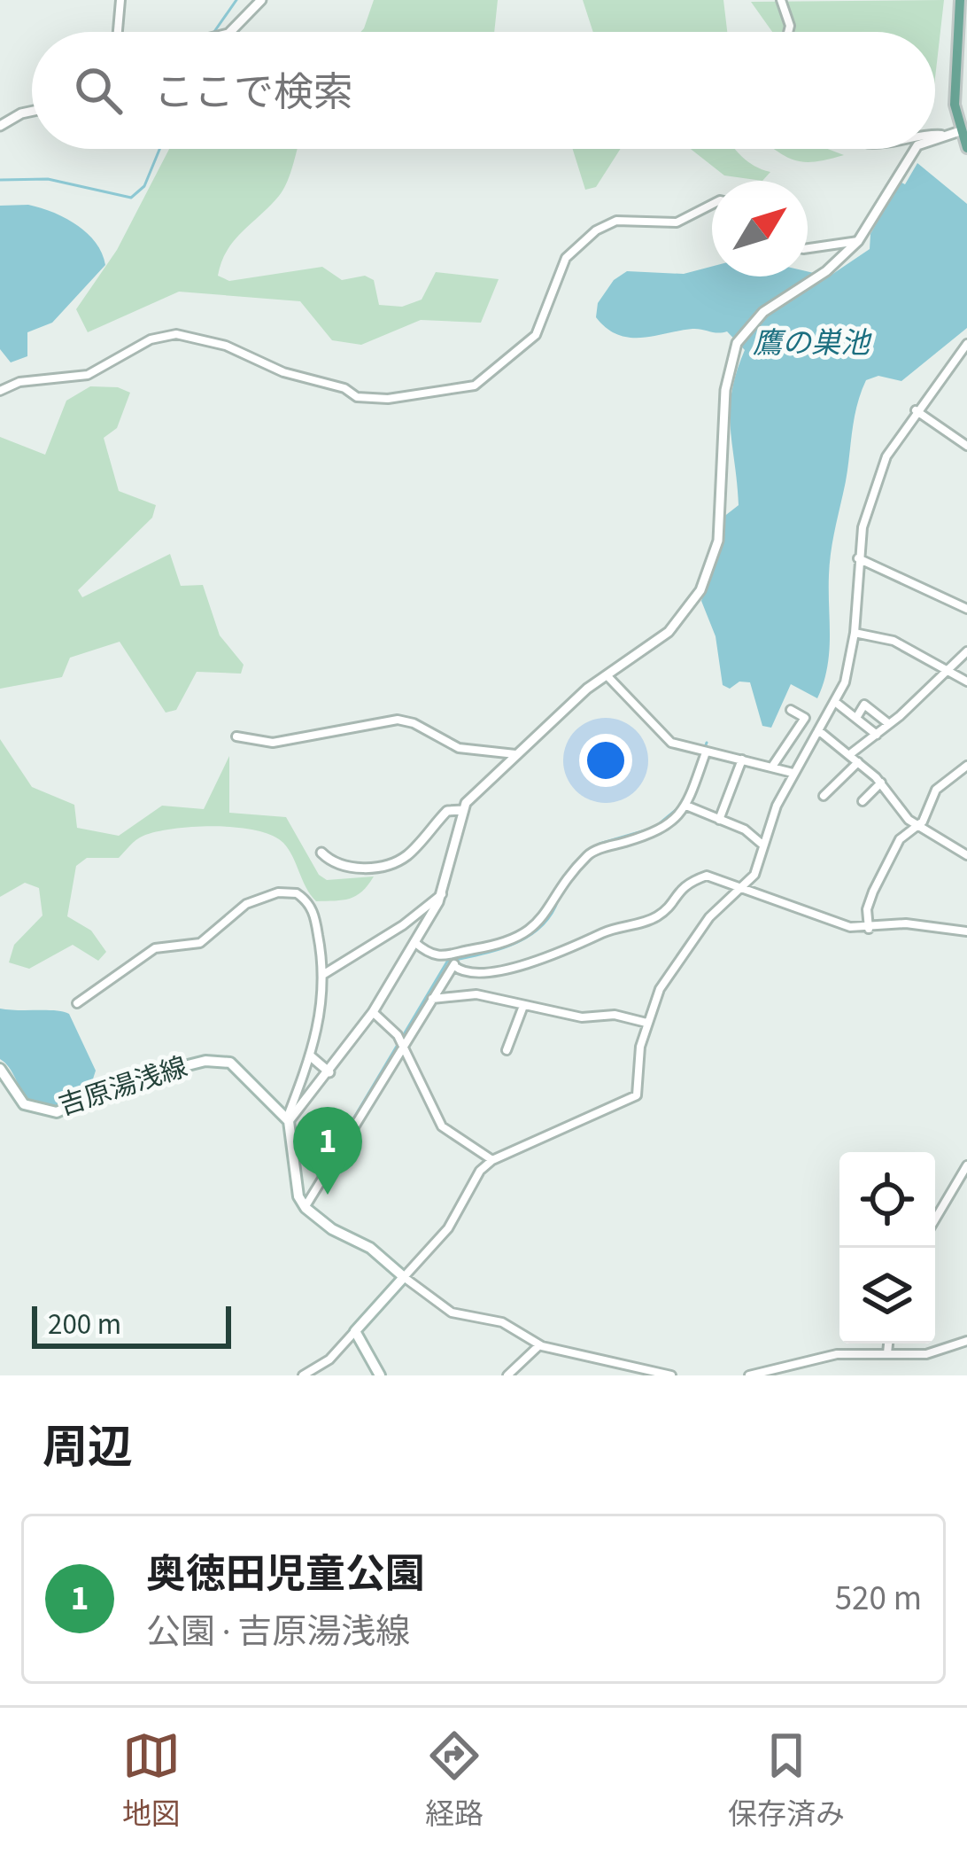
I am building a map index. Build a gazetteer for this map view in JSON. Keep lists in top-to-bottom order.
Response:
{
  "streets": {
    "main road": ["吉原湯浅線"]
  },
  "water": ["鷹の巣池"],
  "scale_bar": "200 m",
  "north": "top right",
  "page": {
    "search": "ここで検索",
    "pins": "1",
    "scale": "200 m",
    "heading": "周辺",
    "list": [
      {
        "mark": "1",
        "name": "奥徳田児童公園",
        "note": "公園 · 吉原湯浅線",
        "value": "520 m"
      }
    ],
    "nav": ["地図", "経路", "保存済み"]
  }
}
